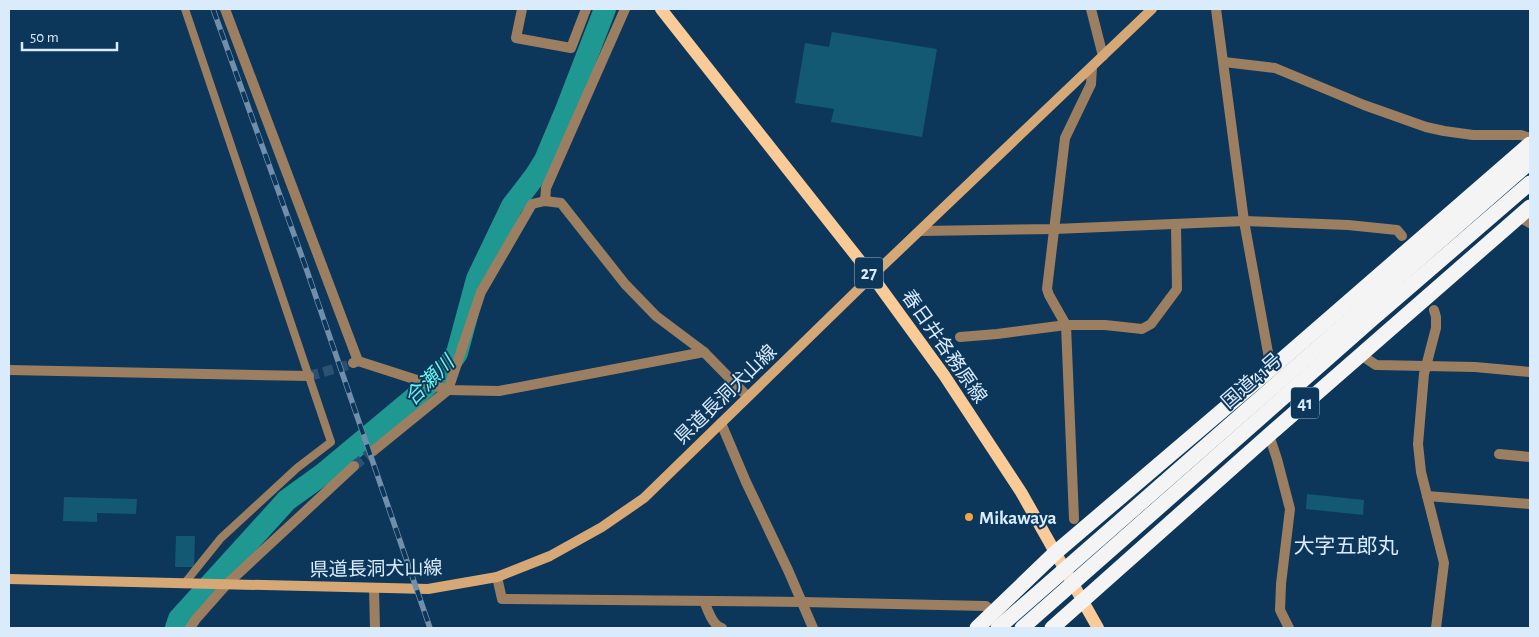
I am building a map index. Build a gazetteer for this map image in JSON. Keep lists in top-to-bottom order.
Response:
{
  "streets": {
    "highway": ["国道41号", "41"],
    "main road": ["27", "春日井各務原線", "県道長洞犬山線"]
  },
  "crossings": [
    ["春日井各務原線", "県道長洞犬山線"],
    ["春日井各務原線", "41"]
  ],
  "districts": ["大字五郎丸"],
  "water": ["合瀬川"],
  "places": ["Mikawaya"],
  "scale_bar": "50 m"
}
